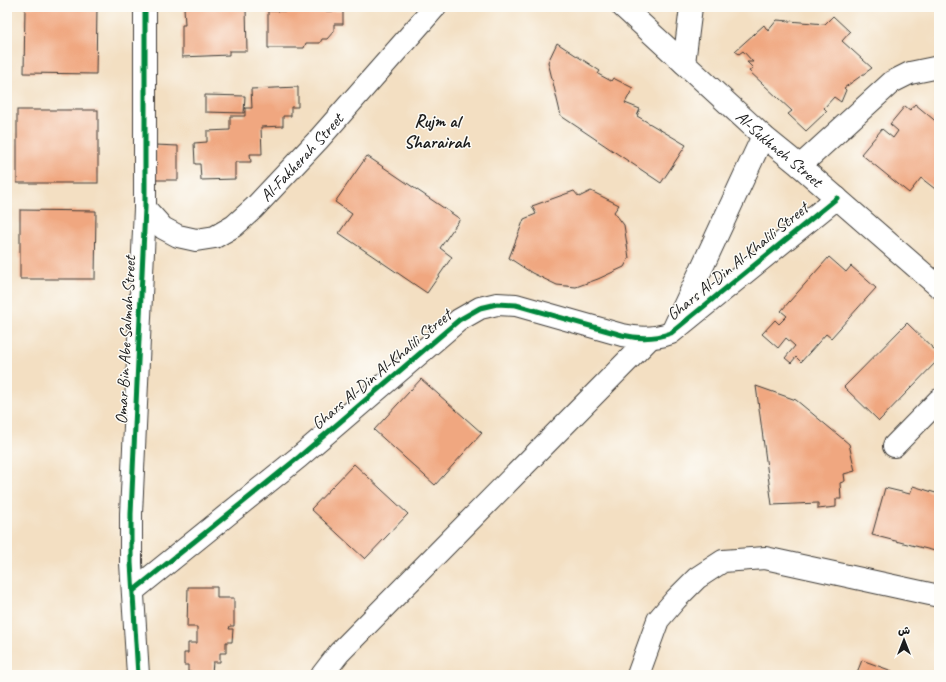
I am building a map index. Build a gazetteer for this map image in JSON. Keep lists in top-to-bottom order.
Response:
{
  "streets": {
    "street": [
      "Al-Sukhneh Street",
      "Al-Fakherah Street",
      "Ghars Al-Din Al-Khalili Street",
      "Omar Bin Abe Salmah Street"
    ]
  },
  "crossings": [
    ["Al-Sukhneh Street", "Ghars Al-Din Al-Khalili Street"],
    ["Al-Fakherah Street", "Omar Bin Abe Salmah Street"],
    ["Ghars Al-Din Al-Khalili Street", "Omar Bin Abe Salmah Street"]
  ],
  "districts": ["Rujm al Sharairah"],
  "north": "top"
}
